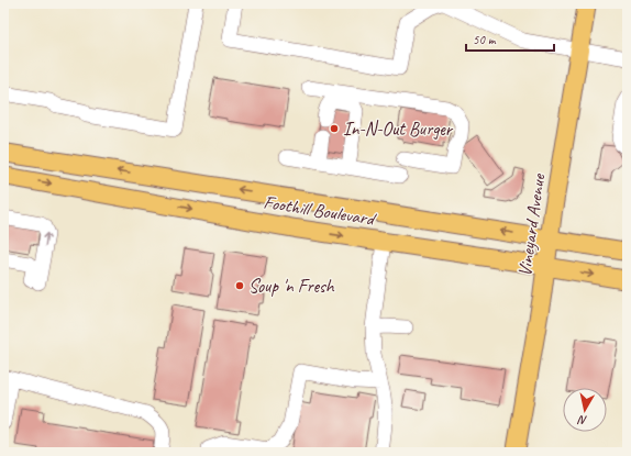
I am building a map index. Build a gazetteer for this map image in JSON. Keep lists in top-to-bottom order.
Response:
{
  "streets": {
    "main road": ["Foothill Boulevard", "Vineyard Avenue"]
  },
  "crossings": [
    ["Foothill Boulevard", "Vineyard Avenue"]
  ],
  "places": ["In-N-Out Burger", "Soup 'n Fresh"],
  "scale_bar": "50 m",
  "north": "bottom"
}
